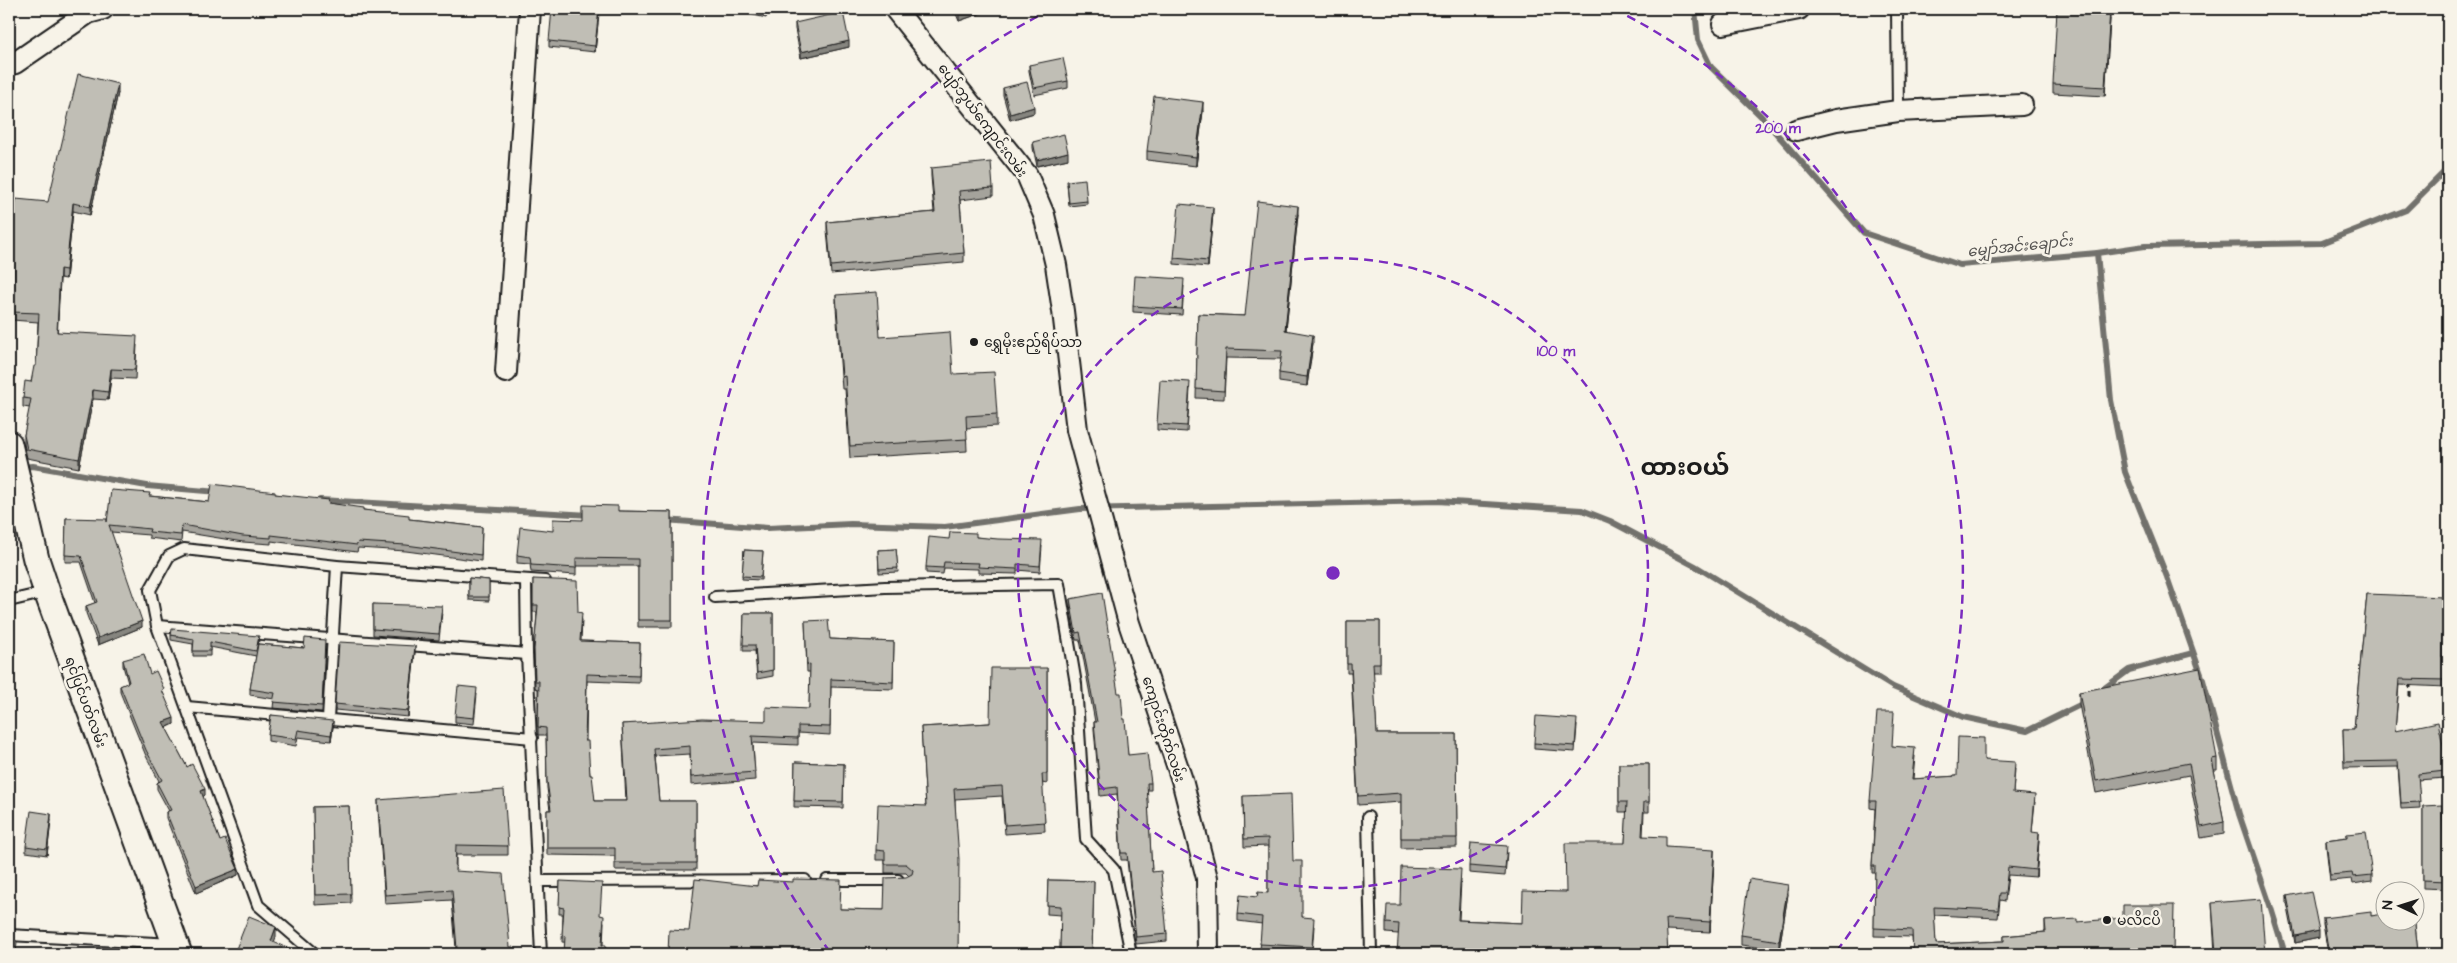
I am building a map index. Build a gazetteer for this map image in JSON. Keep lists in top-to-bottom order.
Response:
{
  "streets": {
    "street": ["ပျော်ဘွယ်ကျောင်းလမ်း", "ရင်ပြင်ပတ်လမ်း", "ကျောင်းတိုက်လမ်း"]
  },
  "crossings": [
    ["ပျော်ဘွယ်ကျောင်းလမ်း", "ကျောင်းတိုက်လမ်း"]
  ],
  "districts": ["ထားဝယ်"],
  "water": ["မျှော်အင်းချောင်း"],
  "places": ["ရွှေမိုးဧည့်ရိပ်သာ", "မလိငပိ"],
  "north": "left",
  "rings": ["200 m", "100 m"]
}
